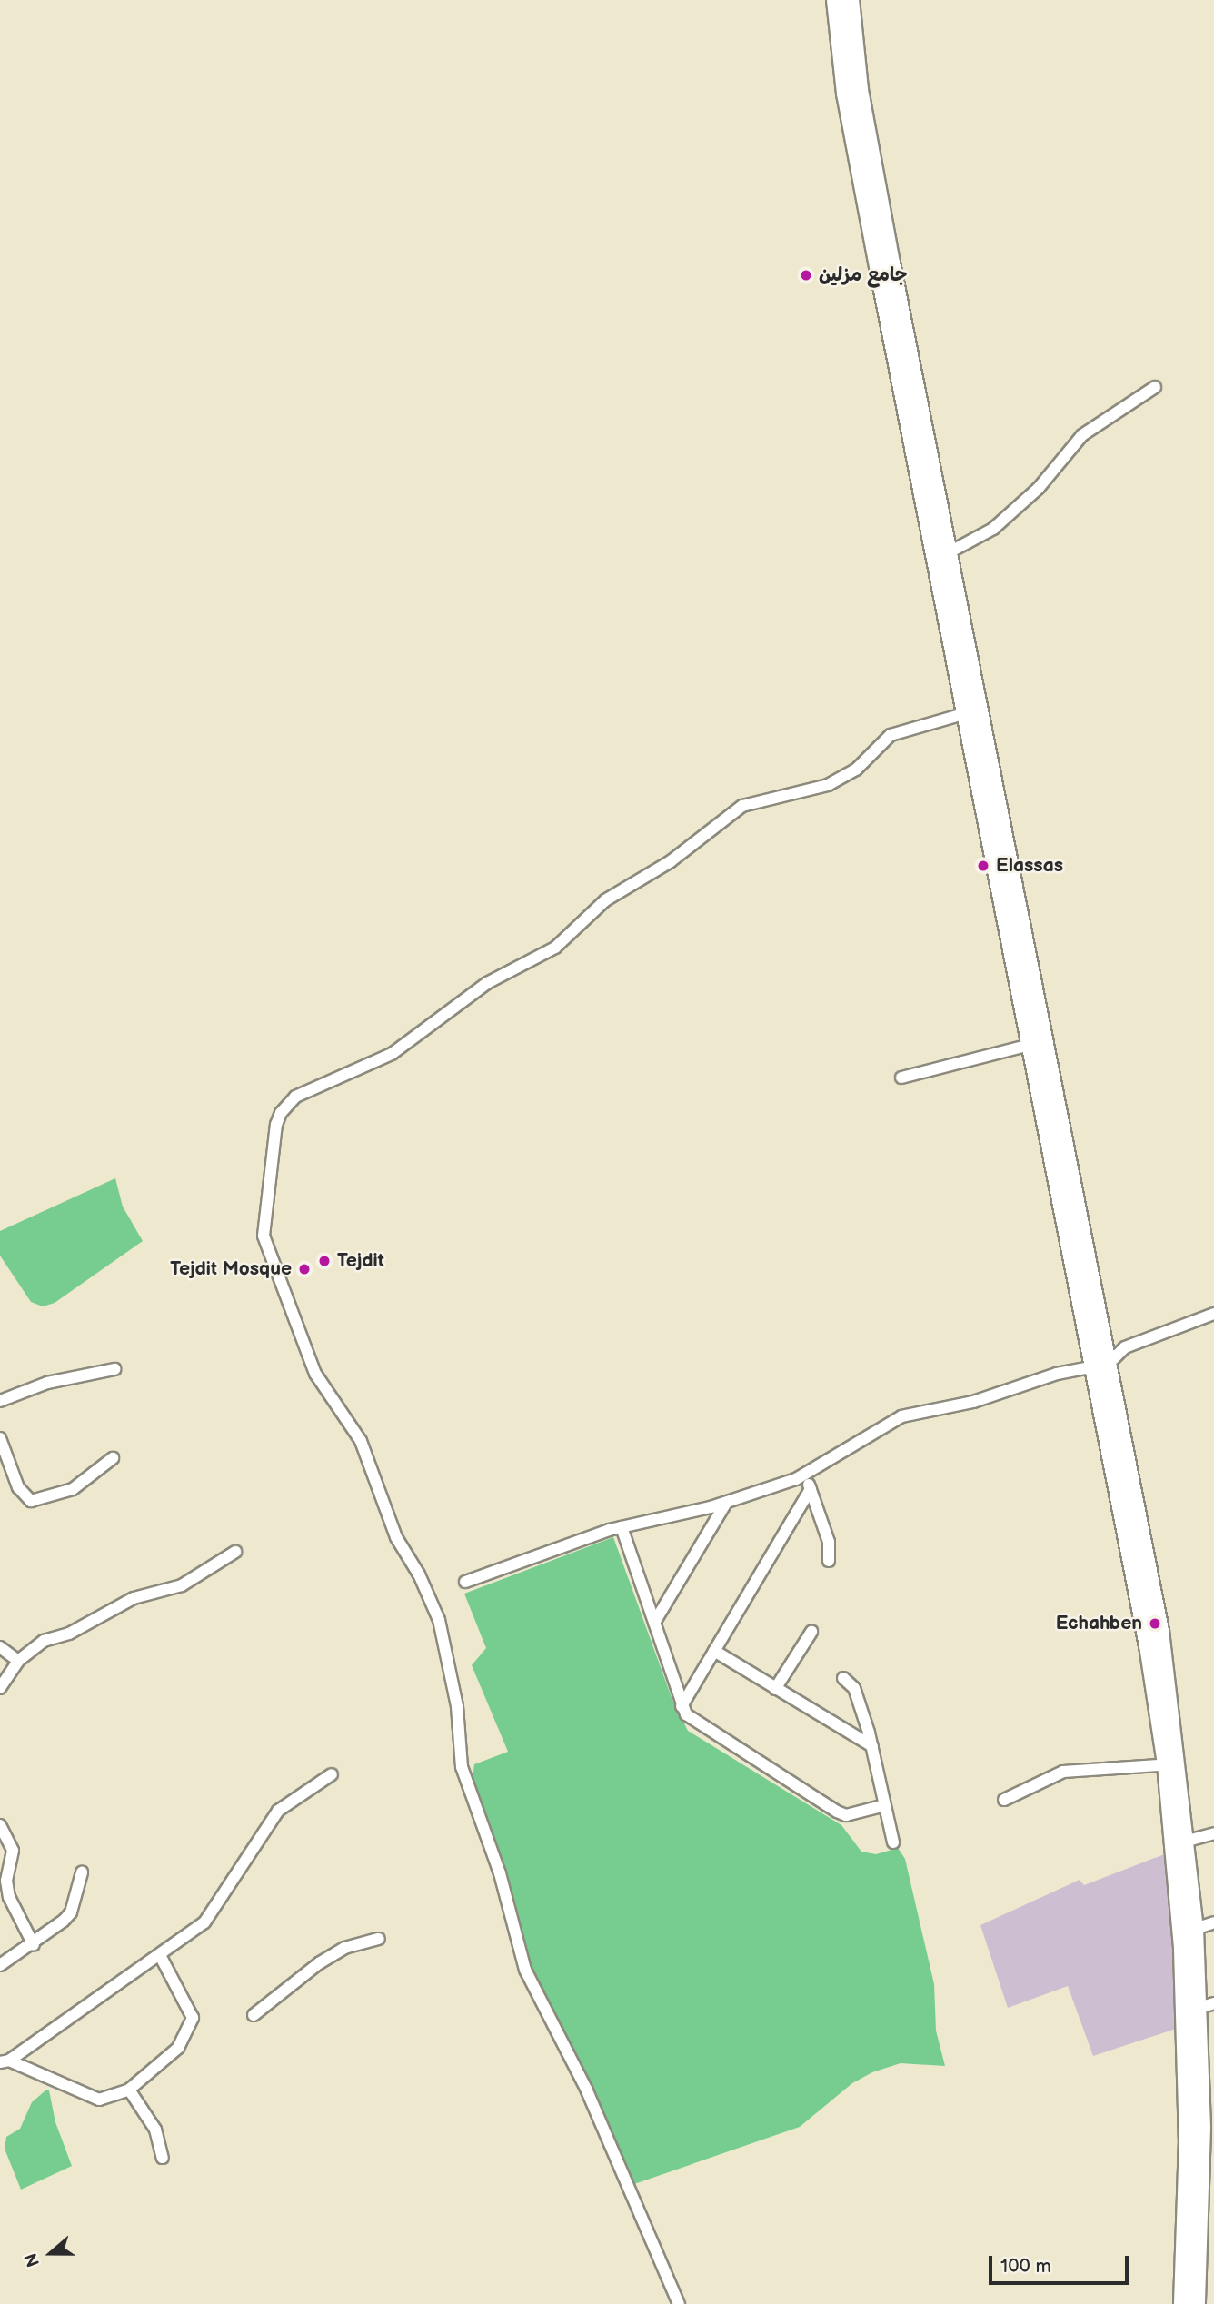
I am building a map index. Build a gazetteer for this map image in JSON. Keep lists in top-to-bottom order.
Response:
{
  "places": [
    "جامع مزلين",
    "Elassas",
    "Tejdit",
    "Tejdit Mosque",
    "Echahben"
  ],
  "scale_bar": "100 m",
  "north": "left"
}
